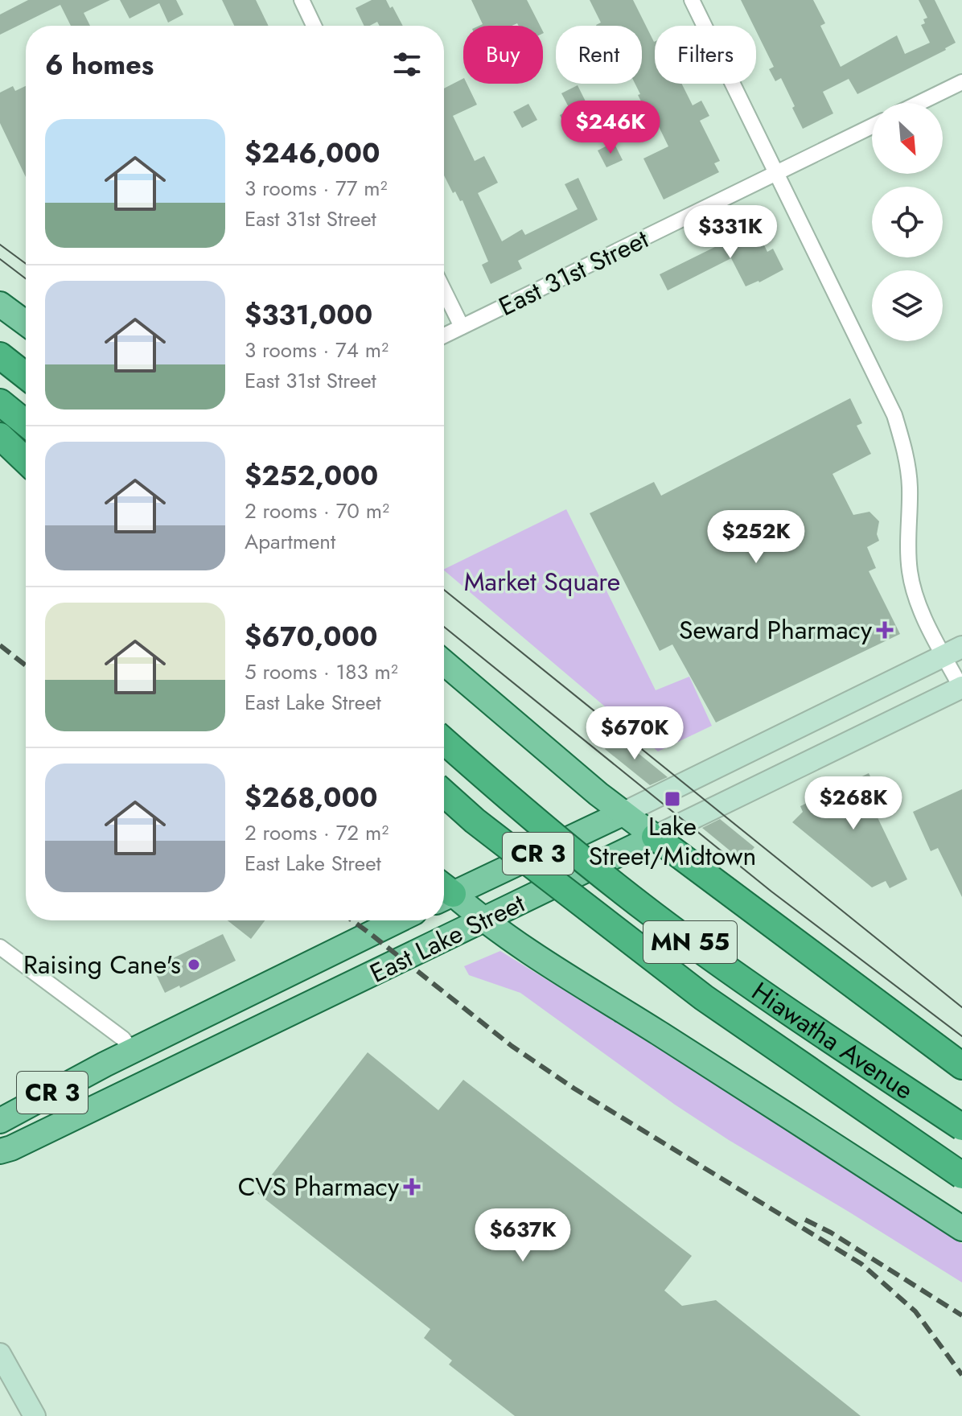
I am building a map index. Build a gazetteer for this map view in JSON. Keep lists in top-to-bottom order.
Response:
{
  "streets": {
    "highway": ["MN 55", "Hiawatha Avenue"],
    "main road": ["CR 3", "East Lake Street"],
    "street": ["East 31st Street"]
  },
  "parks": ["Market Square"],
  "places": {
    "health": ["Seward Pharmacy", "CVS Pharmacy"],
    "transit": ["Lake Street/Midtown"],
    "other": ["Raising Cane's"]
  },
  "north": "bottom right",
  "page": {
    "chip": ["Buy", "Rent", "Filters"],
    "heading": "6 homes",
    "price": [
      "$246K",
      "$331K",
      "$252K",
      "$670K",
      "$268K",
      "$637K"
    ],
    "list": [
      {
        "name": "$246,000",
        "note": "3 rooms · 77 m² · East 31st Street"
      },
      {
        "name": "$331,000",
        "note": "3 rooms · 74 m² · East 31st Street"
      },
      {
        "name": "$252,000",
        "note": "2 rooms · 70 m² · Apartment"
      },
      {
        "name": "$670,000",
        "note": "5 rooms · 183 m² · East Lake Street"
      },
      {
        "name": "$268,000",
        "note": "2 rooms · 72 m² · East Lake Street"
      }
    ]
  }
}
